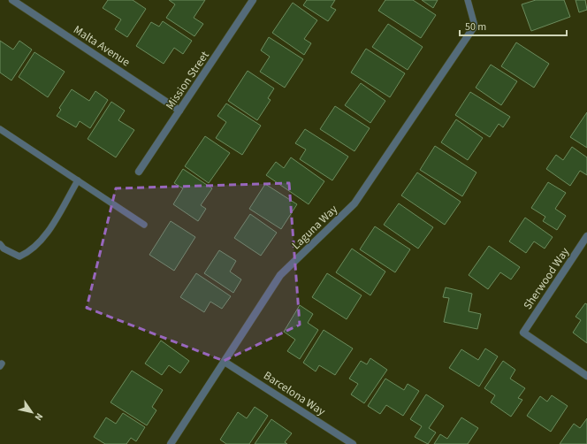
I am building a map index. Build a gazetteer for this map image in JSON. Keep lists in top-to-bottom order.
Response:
{
  "streets": {
    "street": [
      "Malta Avenue",
      "Mission Street",
      "Laguna Way",
      "Sherwood Way",
      "Barcelona Way"
    ]
  },
  "crossings": [
    ["Malta Avenue", "Mission Street"],
    ["Laguna Way", "Barcelona Way"]
  ],
  "scale_bar": "50 m",
  "north": "bottom right"
}
